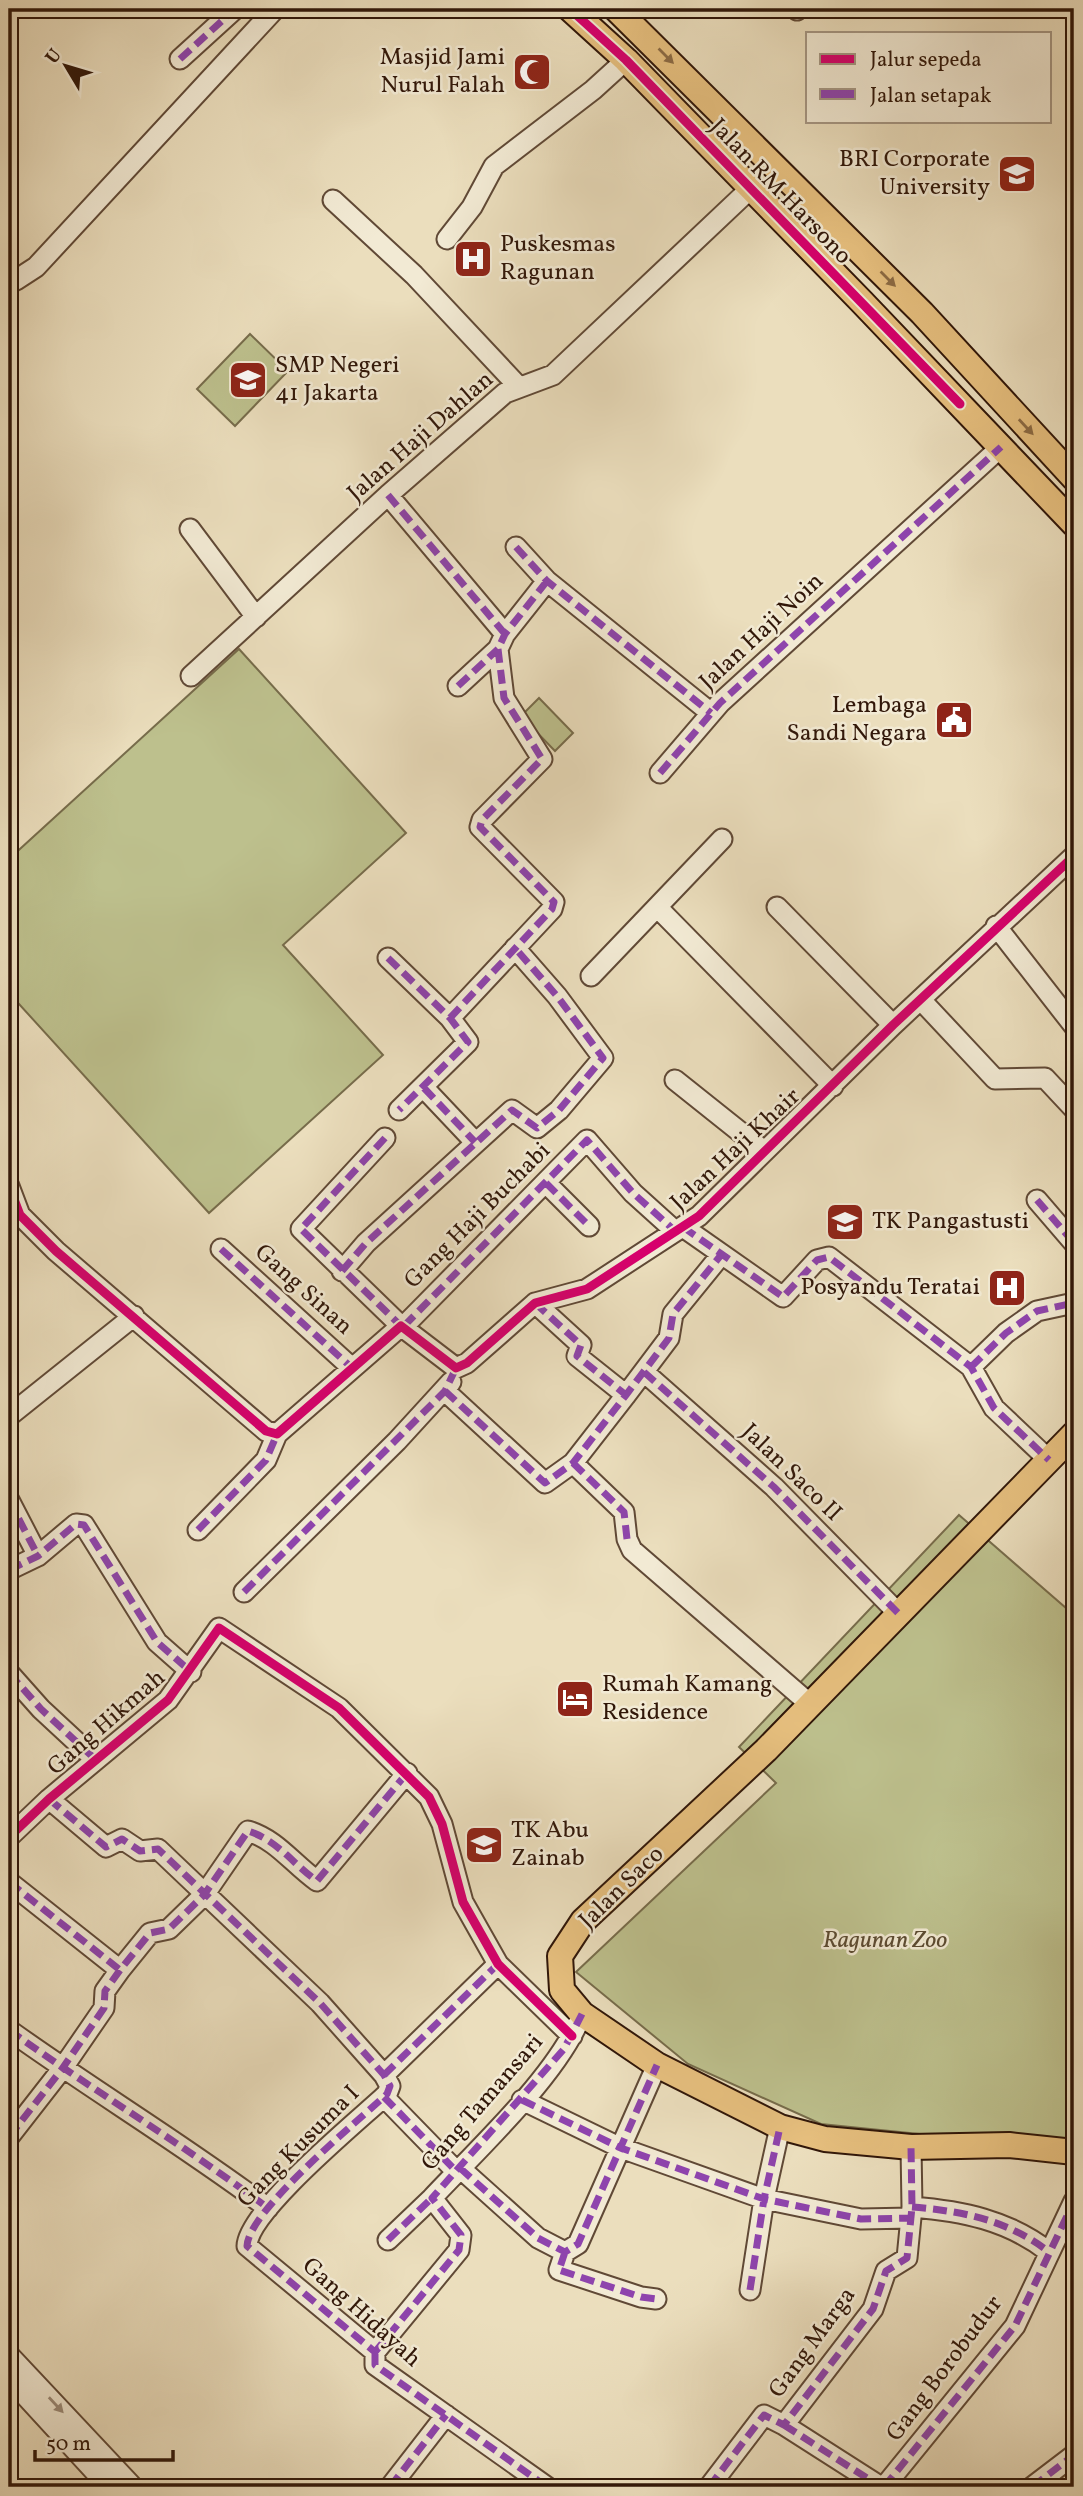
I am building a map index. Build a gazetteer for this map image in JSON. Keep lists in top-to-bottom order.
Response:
{
  "streets": {
    "main road": ["Jalan RM Harsono", "Jalan Saco"],
    "street": [
      "Jalan Haji Dahlan",
      "Jalan Haji Noin",
      "Jalan Haji Khair",
      "Gang Haji Buchabi",
      "Gang Sinan",
      "Jalan Saco II",
      "Gang Hikmah",
      "Gang Tamansari",
      "Gang Kusuma I",
      "Gang Hidayah",
      "Gang Marga",
      "Gang Borobudur"
    ]
  },
  "crossings": [
    ["Jalan RM Harsono", "Jalan Haji Dahlan"],
    ["Jalan RM Harsono", "Jalan Haji Noin"],
    ["Jalan Haji Khair", "Gang Haji Buchabi"],
    ["Jalan Saco II", "Jalan Saco"],
    ["Jalan Saco", "Gang Tamansari"],
    ["Jalan Saco", "Gang Marga"],
    ["Gang Tamansari", "Gang Hidayah"],
    ["Gang Kusuma I", "Gang Hidayah"]
  ],
  "parks": ["Ragunan Zoo"],
  "places": {
    "mosque": ["Masjid Jami Nurul Falah"],
    "school or university": [
      "BRI Corporate University",
      "SMP Negeri 41 Jakarta",
      "TK Pangastusti",
      "TK Abu Zainab"
    ],
    "hospital": ["Puskesmas Ragunan", "Posyandu Teratai"],
    "public building": ["Lembaga Sandi Negara"],
    "hotel": ["Rumah Kamang Residence"]
  },
  "legend": ["Jalur sepeda", "Jalan setapak"],
  "scale_bar": "50 m",
  "north": "top left"
}
